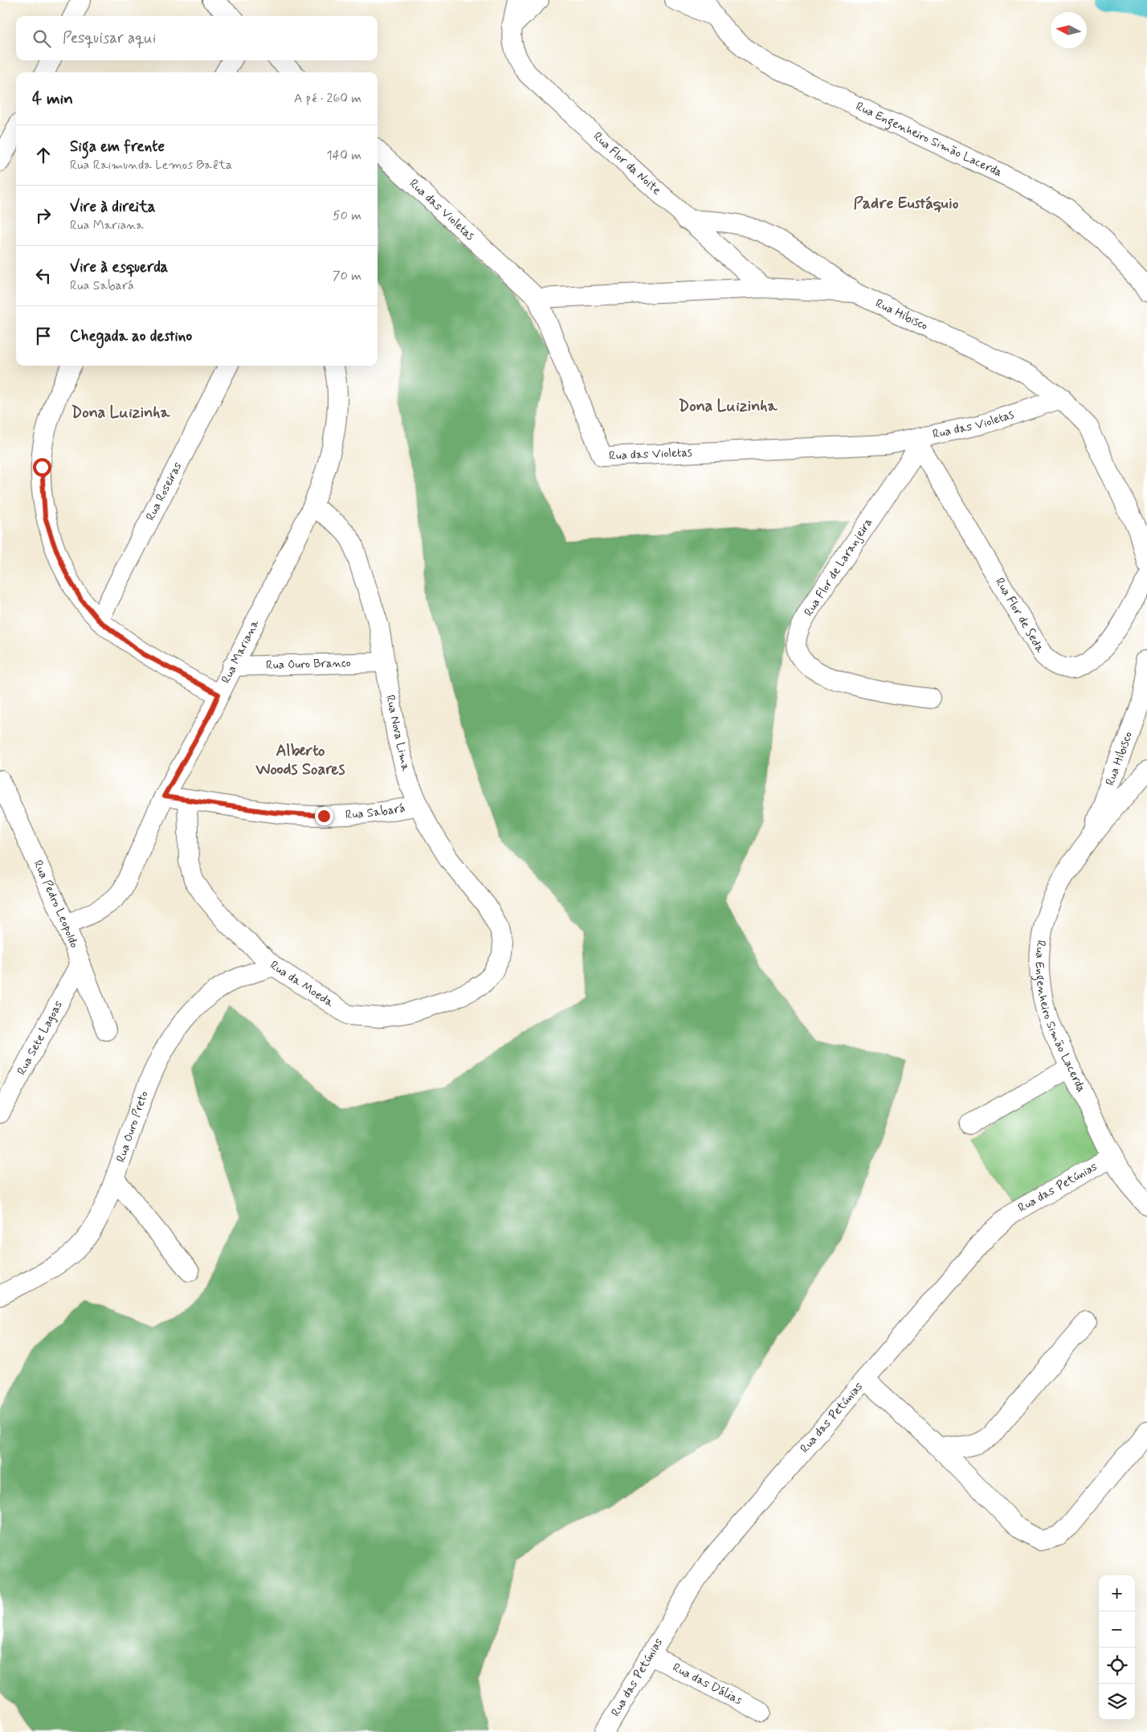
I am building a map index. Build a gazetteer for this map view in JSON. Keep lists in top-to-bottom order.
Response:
{
  "streets": {
    "street": [
      "Rua Engenheiro Simão Lacerda",
      "Rua Flor da Noite",
      "Rua das Violetas",
      "Rua Hibisco",
      "Rua Roseiras",
      "Rua Flor de Laranjeira",
      "Rua Flor de Seda",
      "Rua Mariana",
      "Rua Ouro Branco",
      "Rua Nova Lima",
      "Rua Sabará",
      "Rua Pedro Leopoldo",
      "Rua da Moeda",
      "Rua Sete Lagoas",
      "Rua Ouro Preto",
      "Rua das Petúnias",
      "Rua das Dálias"
    ]
  },
  "crossings": [
    ["Rua Engenheiro Simão Lacerda", "Rua Hibisco"],
    ["Rua Engenheiro Simão Lacerda", "Rua das Petúnias"],
    ["Rua Flor da Noite", "Rua Hibisco"],
    ["Rua das Violetas", "Rua Hibisco"],
    ["Rua das Violetas", "Rua Flor de Laranjeira"],
    ["Rua das Violetas", "Rua Flor de Seda"],
    ["Rua Flor de Laranjeira", "Rua Flor de Seda"],
    ["Rua Mariana", "Rua Ouro Branco"],
    ["Rua Mariana", "Rua Nova Lima"],
    ["Rua Mariana", "Rua Sabará"],
    ["Rua Mariana", "Rua Pedro Leopoldo"],
    ["Rua Ouro Branco", "Rua Nova Lima"],
    ["Rua Nova Lima", "Rua Sabará"],
    ["Rua Nova Lima", "Rua da Moeda"],
    ["Rua Sabará", "Rua da Moeda"],
    ["Rua Pedro Leopoldo", "Rua Sete Lagoas"],
    ["Rua da Moeda", "Rua Ouro Preto"],
    ["Rua das Petúnias", "Rua das Dálias"]
  ],
  "districts": [
    "Padre Eustáquio",
    "Dona Luizinha",
    "Dona Luizinha",
    "Alberto Woods Soares"
  ],
  "north": "left",
  "page": {
    "search": "Pesquisar aqui",
    "heading": ["4 min", "A pé · 260 m"],
    "list": [
      ["Siga em frente", "Rua Raimunda Lemos Baêta", "140 m"],
      ["Vire à direita", "Rua Mariana", "50 m"],
      ["Vire à esquerda", "Rua Sabará", "70 m"],
      "Chegada ao destino"
    ],
    "map_buttons": ["+", "−"]
  }
}
